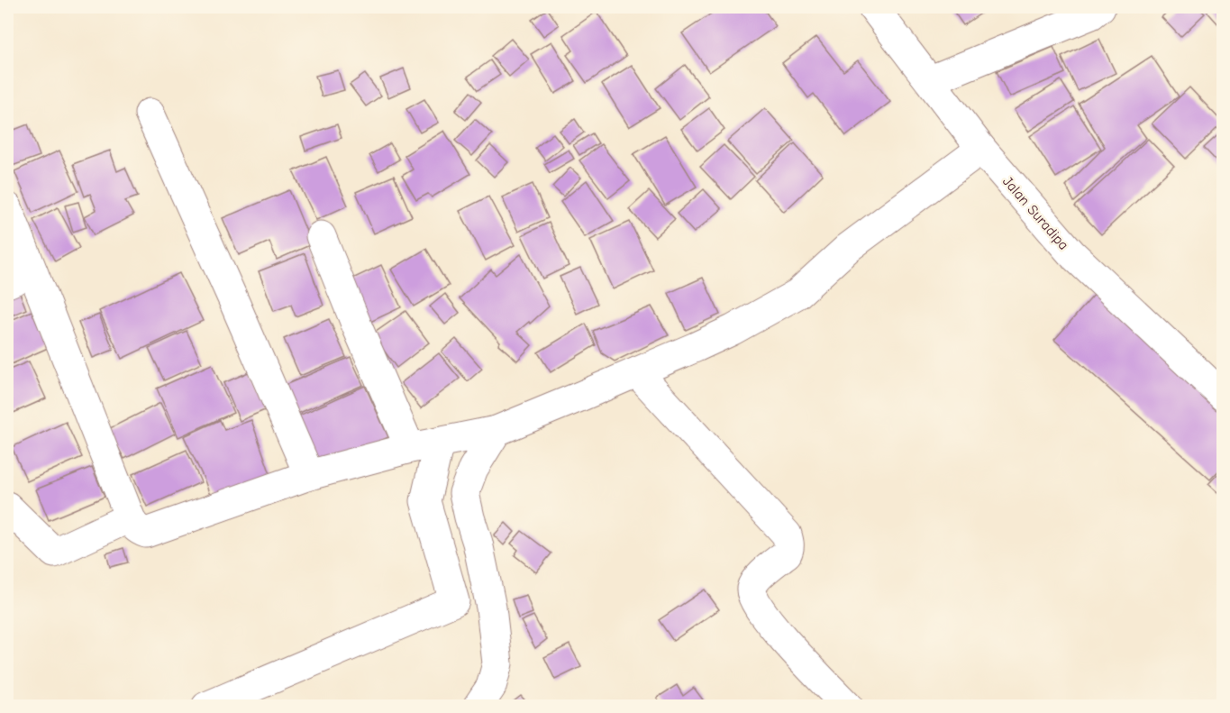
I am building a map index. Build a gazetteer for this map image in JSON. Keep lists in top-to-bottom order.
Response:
{
  "streets": {
    "street": ["Jalan Suradipa"]
  }
}
